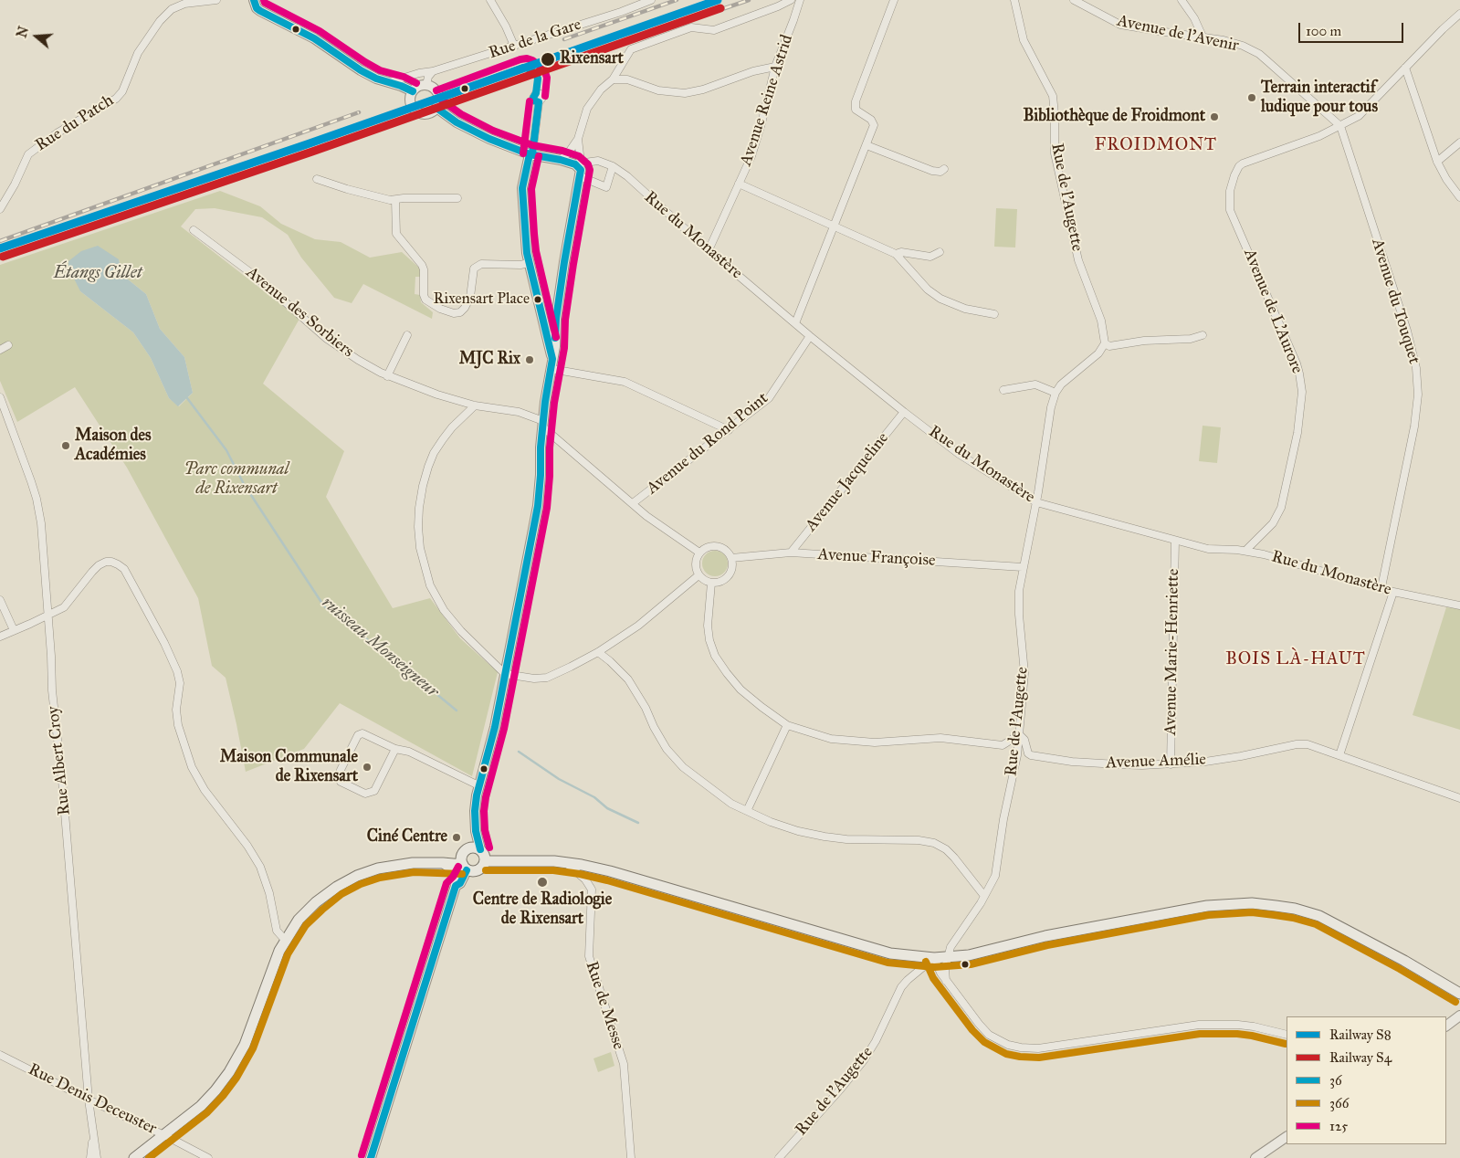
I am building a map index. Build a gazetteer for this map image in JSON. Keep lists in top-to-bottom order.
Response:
{
  "streets": {
    "street": [
      "Avenue de l'Avenir",
      "Rue de la Gare",
      "Avenue Reine Astrid",
      "Rue du Patch",
      "Rue de l'Augette",
      "Rue du Monastère",
      "Avenue du Touquet",
      "Avenue de L'Aurore",
      "Avenue des Sorbiers",
      "Avenue du Rond Point",
      "Avenue Jacqueline",
      "Avenue Françoise",
      "Avenue Marie-Henriette",
      "Rue Albert Croy",
      "Avenue Amélie",
      "Rue de Messe",
      "Rue Denis Deceuster"
    ]
  },
  "crossings": [
    ["Avenue de l'Avenir", "Avenue du Touquet"],
    ["Avenue de l'Avenir", "Avenue de L'Aurore"],
    ["Avenue Reine Astrid", "Rue du Monastère"],
    ["Rue de l'Augette", "Rue du Monastère"],
    ["Rue de l'Augette", "Avenue Françoise"],
    ["Rue de l'Augette", "Avenue Amélie"],
    ["Rue du Monastère", "Avenue du Touquet"],
    ["Rue du Monastère", "Avenue de L'Aurore"],
    ["Rue du Monastère", "Avenue du Rond Point"],
    ["Rue du Monastère", "Avenue Jacqueline"],
    ["Rue du Monastère", "Avenue Marie-Henriette"],
    ["Avenue du Touquet", "Avenue de L'Aurore"],
    ["Avenue des Sorbiers", "Avenue du Rond Point"],
    ["Avenue des Sorbiers", "Avenue Françoise"],
    ["Avenue Jacqueline", "Avenue Françoise"],
    ["Avenue Marie-Henriette", "Avenue Amélie"],
    ["Rue Albert Croy", "Rue Denis Deceuster"]
  ],
  "districts": ["FROIDMONT", "BOIS LÀ-HAUT"],
  "water": ["Étangs Gillet", "ruisseau Monseigneur"],
  "parks": ["Parc communal de Rixensart"],
  "places": [
    "Rixensart",
    "Terrain interactif ludique pour tous",
    "Bibliothèque de Froidmont",
    "Rixensart Place",
    "MJC Rix",
    "Maison des Académies",
    "Maison Communale de Rixensart",
    "Ciné Centre",
    "Centre de Radiologie de Rixensart"
  ],
  "lines": [
    "rail line S8",
    "transit line 36",
    "transit line 125",
    "rail line S4",
    "transit line 366"
  ],
  "legend": [
    "Railway S8",
    "Railway S4",
    "36",
    "366",
    "125"
  ],
  "scale_bar": "100 m",
  "north": "left"
}
